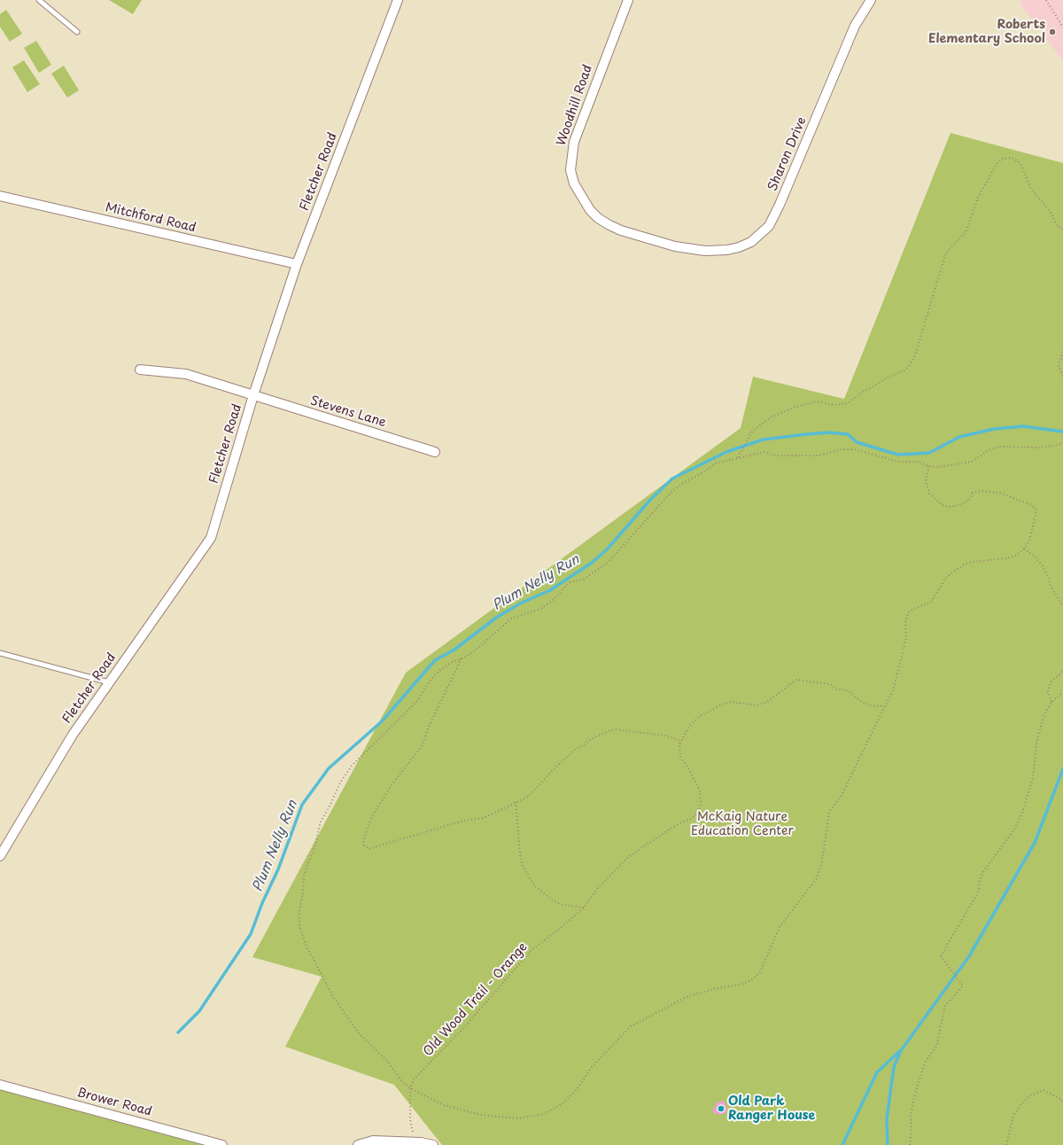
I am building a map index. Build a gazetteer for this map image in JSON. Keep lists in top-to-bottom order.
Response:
{
  "streets": {
    "street": [
      "Woodhill Road",
      "Sharon Drive",
      "Fletcher Road",
      "Mitchford Road",
      "Stevens Lane",
      "Brower Road"
    ],
    "path": ["Old Wood Trail - Orange"]
  },
  "crossings": [
    ["Woodhill Road", "Sharon Drive"],
    ["Fletcher Road", "Mitchford Road"],
    ["Fletcher Road", "Stevens Lane"]
  ],
  "water": ["Plum Nelly Run"],
  "parks": ["McKaig Nature Education Center"],
  "places": ["Roberts Elementary School", "Old Park Ranger House"]
}
